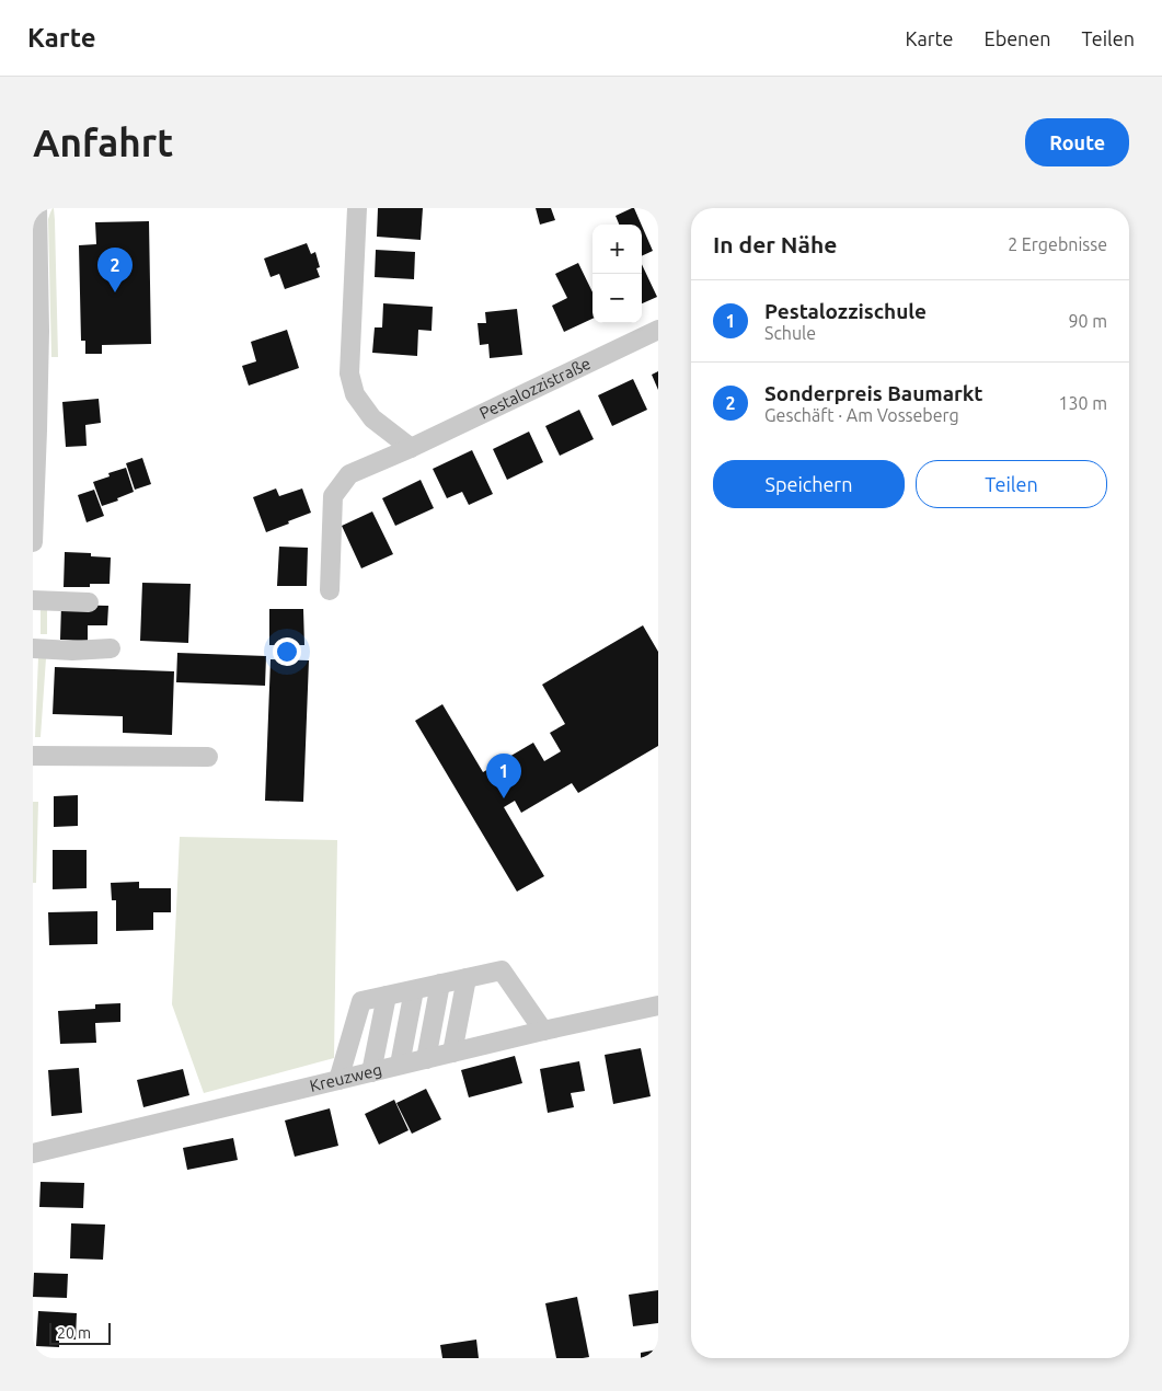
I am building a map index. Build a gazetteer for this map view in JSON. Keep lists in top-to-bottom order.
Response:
{
  "streets": {
    "street": ["Pestalozzistraße", "Kreuzweg"]
  },
  "scale_bar": "20 m",
  "page": {
    "header": "Karte",
    "nav": ["Karte", "Ebenen", "Teilen"],
    "buttons": [
      "Route",
      ["Speichern", "Teilen"]
    ],
    "title": "Anfahrt",
    "heading": ["In der Nähe", "2 Ergebnisse"],
    "map_buttons": ["+", "−"],
    "pins": ["2", "1"],
    "list": [
      {
        "mark": "1",
        "name": "Pestalozzischule",
        "note": "Schule",
        "value": "90 m"
      },
      {
        "mark": "2",
        "name": "Sonderpreis Baumarkt",
        "note": "Geschäft · Am Vosseberg",
        "value": "130 m"
      }
    ],
    "scale": "20 m"
  }
}
